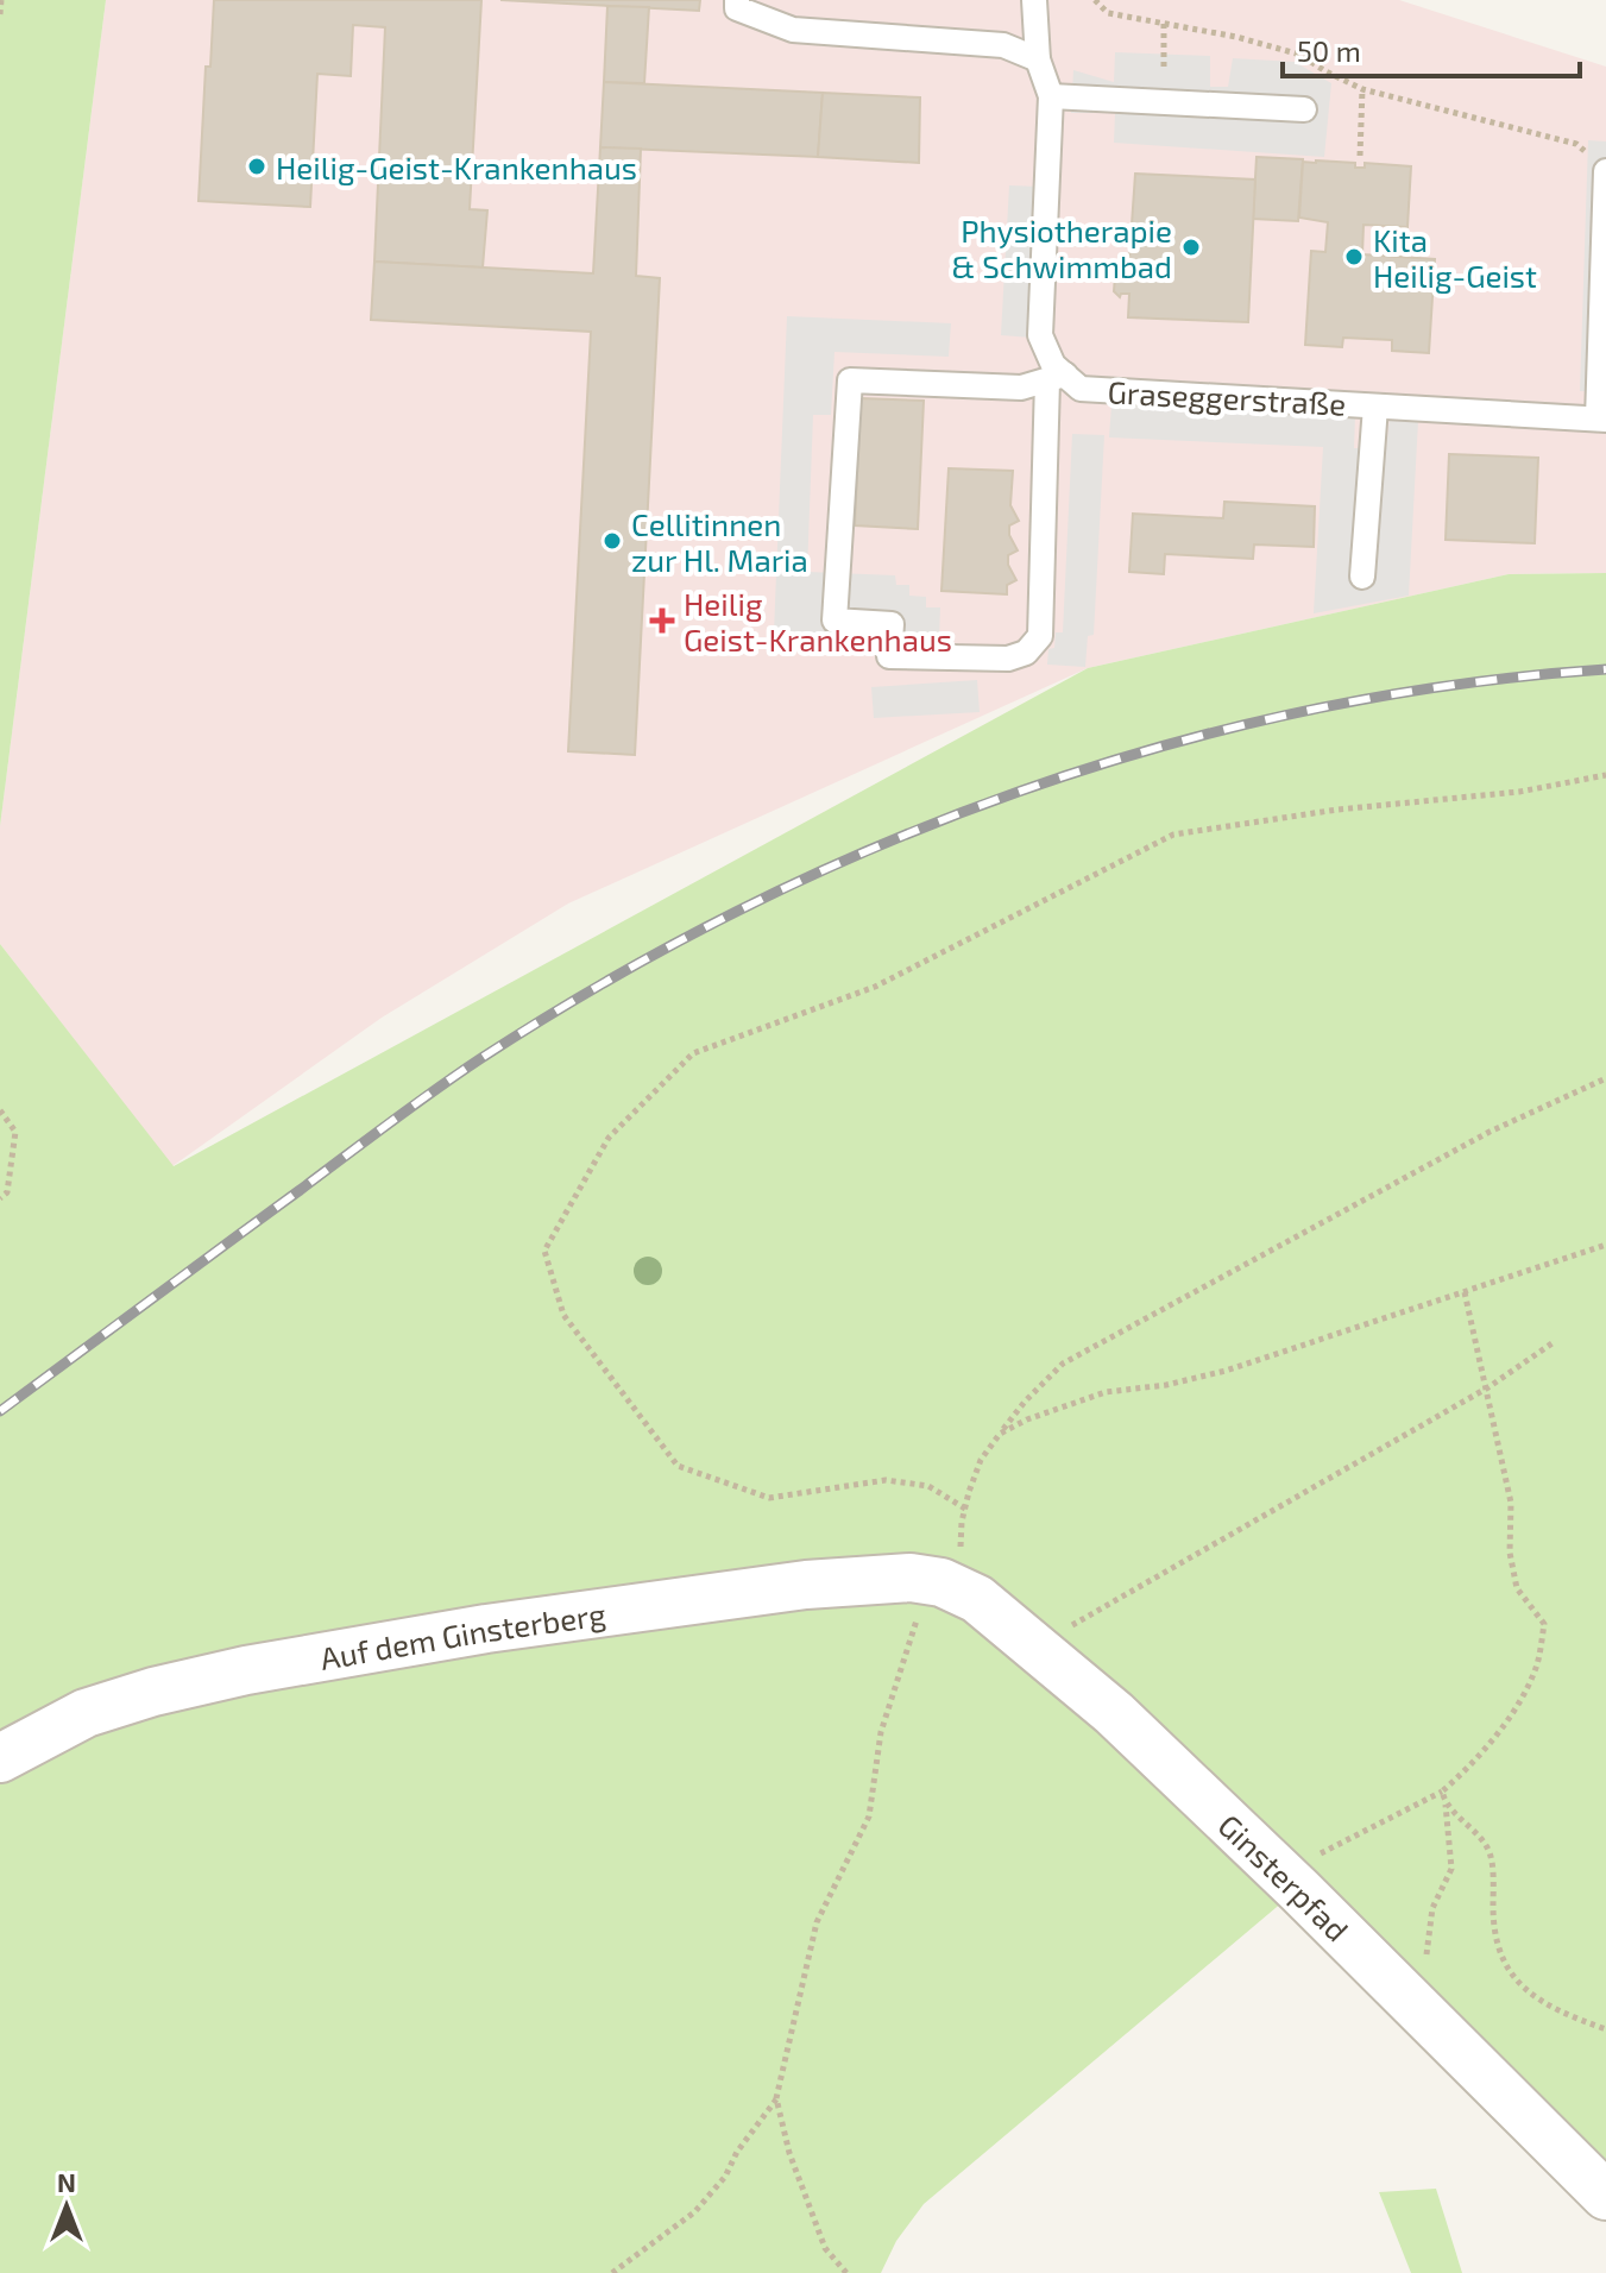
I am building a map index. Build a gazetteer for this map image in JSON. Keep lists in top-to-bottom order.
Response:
{
  "streets": {
    "street": ["Auf dem Ginsterberg", "Ginsterpfad"],
    "lane": ["Graseggerstraße"]
  },
  "crossings": [
    ["Auf dem Ginsterberg", "Ginsterpfad"]
  ],
  "places": {
    "other": [
      "Heilig-Geist-Krankenhaus",
      "Physiotherapie & Schwimmbad",
      "Kita Heilig-Geist",
      "Cellitinnen zur Hl. Maria"
    ],
    "health": ["Heilig Geist-Krankenhaus"]
  },
  "scale_bar": "50 m",
  "north": "top"
}
